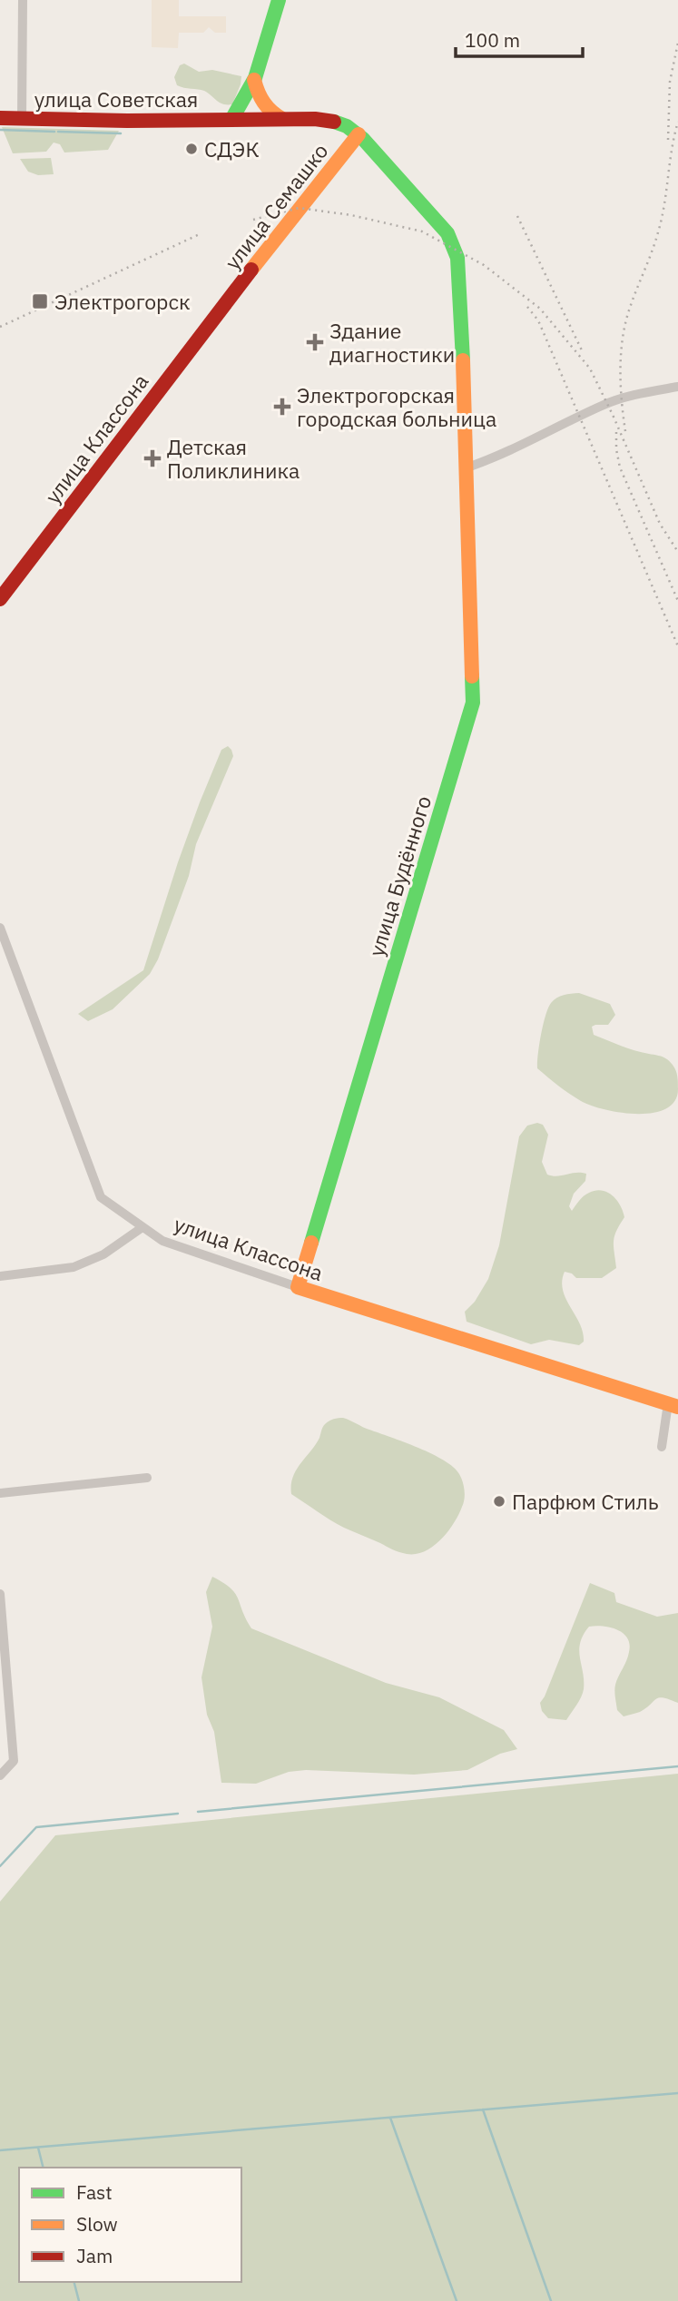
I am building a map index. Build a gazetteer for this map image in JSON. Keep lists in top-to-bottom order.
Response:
{
  "streets": {
    "street": [
      "улица Советская",
      "улица Семашко",
      "улица Классона",
      "улица Будённого"
    ]
  },
  "crossings": [
    ["улица Советская", "улица Семашко"],
    ["улица Советская", "улица Будённого"],
    ["улица Семашко", "улица Классона"],
    ["улица Семашко", "улица Будённого"],
    ["улица Классона", "улица Будённого"]
  ],
  "places": {
    "other": ["СДЭК", "Парфюм Стиль"],
    "transit": ["Электрогорск"],
    "health": ["Здание диагностики", "Электрогорская городская больница", "Детская Поликлиника"]
  },
  "legend": ["Fast", "Slow", "Jam"],
  "scale_bar": "100 m"
}
